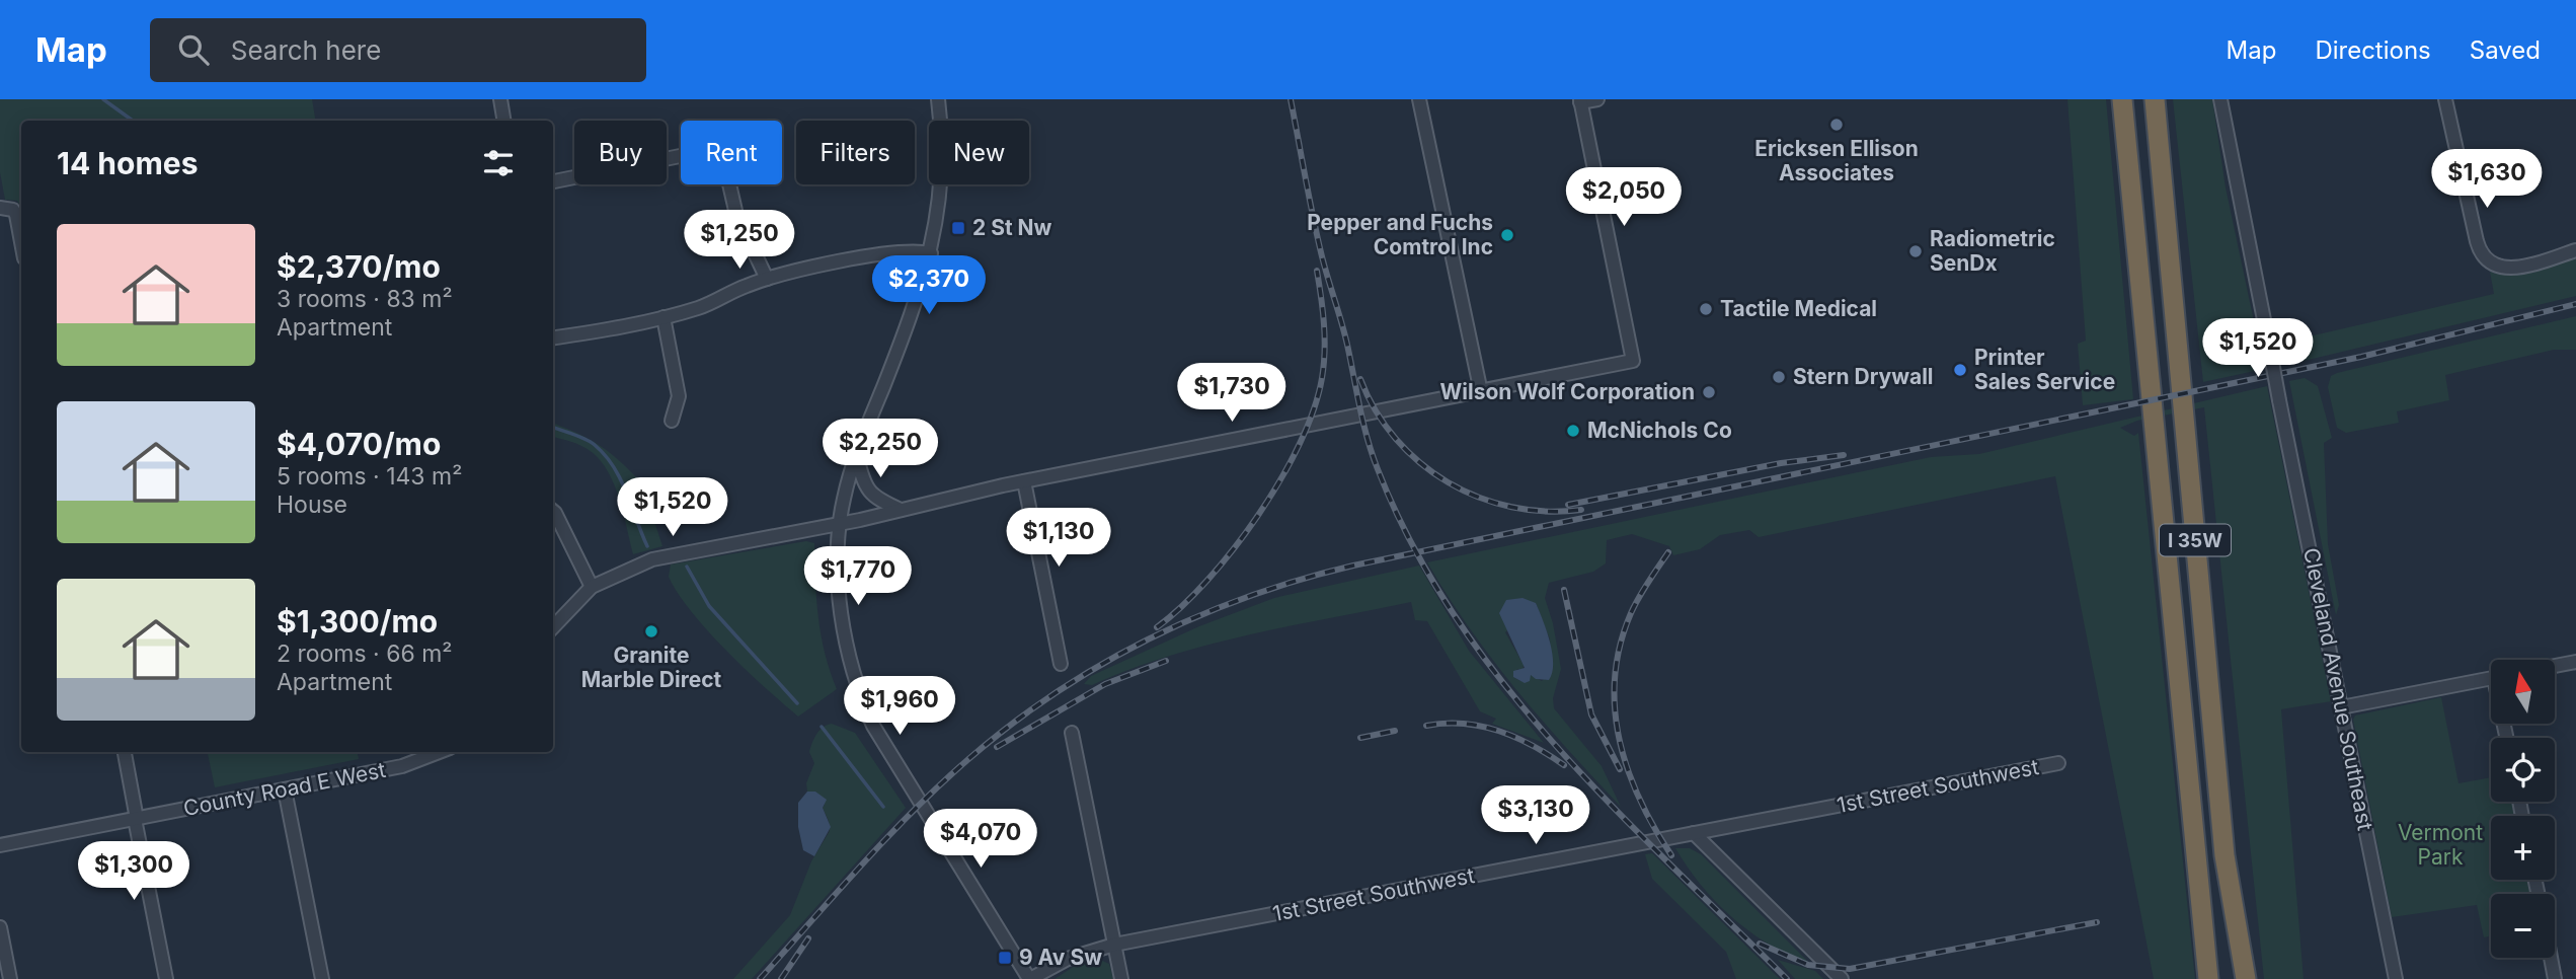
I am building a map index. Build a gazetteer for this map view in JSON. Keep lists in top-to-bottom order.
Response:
{
  "streets": {
    "highway": ["I 35W"],
    "street": ["Cleveland Avenue Southeast", "1st Street Southwest", "County Road E West"]
  },
  "parks": ["Vermont Park"],
  "places": {
    "other": [
      "Ericksen Ellison Associates",
      "Pepper and Fuchs Comtrol Inc",
      "Radiometric SenDx",
      "Tactile Medical",
      "Printer Sales Service",
      "Stern Drywall",
      "Wilson Wolf Corporation",
      "McNichols Co",
      "Granite Marble Direct"
    ],
    "transit": ["2 St Nw", "9 Av Sw"]
  },
  "north": "top",
  "page": {
    "header": "Map",
    "search": "Search here",
    "nav": ["Map", "Directions", "Saved"],
    "chip": [
      "Buy",
      "Rent",
      "Filters",
      "New"
    ],
    "heading": "14 homes",
    "price": [
      "$1,630",
      "$2,050",
      "$1,250",
      "$2,370",
      "$1,520",
      "$1,730",
      "$2,250",
      "$1,520",
      "$1,130",
      "$1,770",
      "$1,960",
      "$3,130",
      "$4,070",
      "$1,300"
    ],
    "list": [
      {
        "name": "$2,370/mo",
        "note": "3 rooms · 83 m² · Apartment"
      },
      {
        "name": "$4,070/mo",
        "note": "5 rooms · 143 m² · House"
      },
      {
        "name": "$1,300/mo",
        "note": "2 rooms · 66 m² · Apartment"
      }
    ],
    "map_buttons": ["+", "−"]
  }
}
